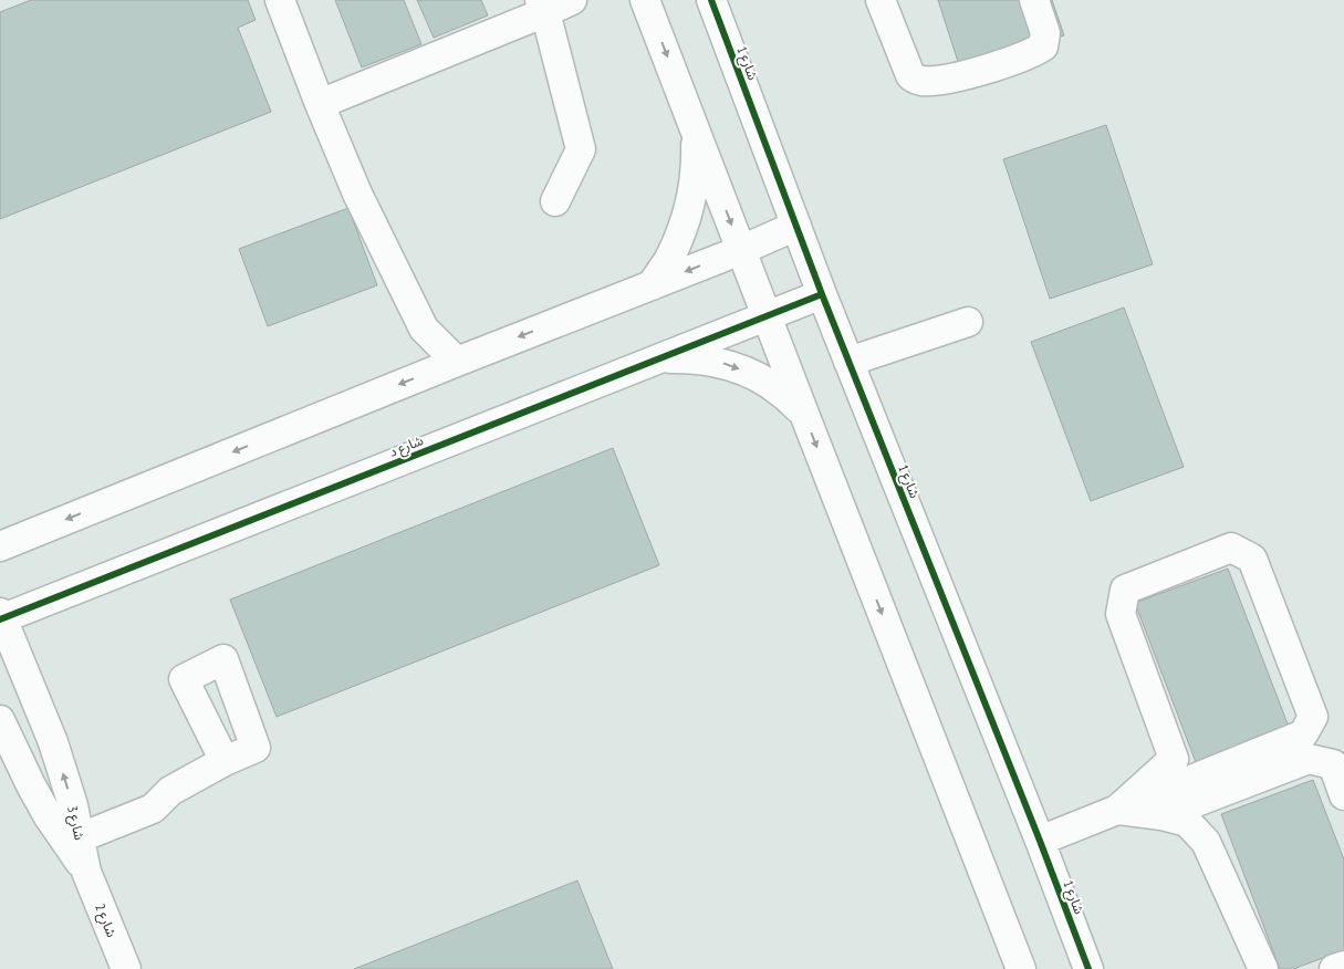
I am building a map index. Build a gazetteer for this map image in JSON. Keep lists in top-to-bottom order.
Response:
{
  "streets": {
    "street": [
      "شارع 1",
      "شارع د",
      "شارع 3",
      "شارع 2"
    ]
  },
  "crossings": [
    ["شارع 1", "شارع د"],
    ["شارع د", "شارع 3"],
    ["شارع 3", "شارع 2"]
  ]
}
